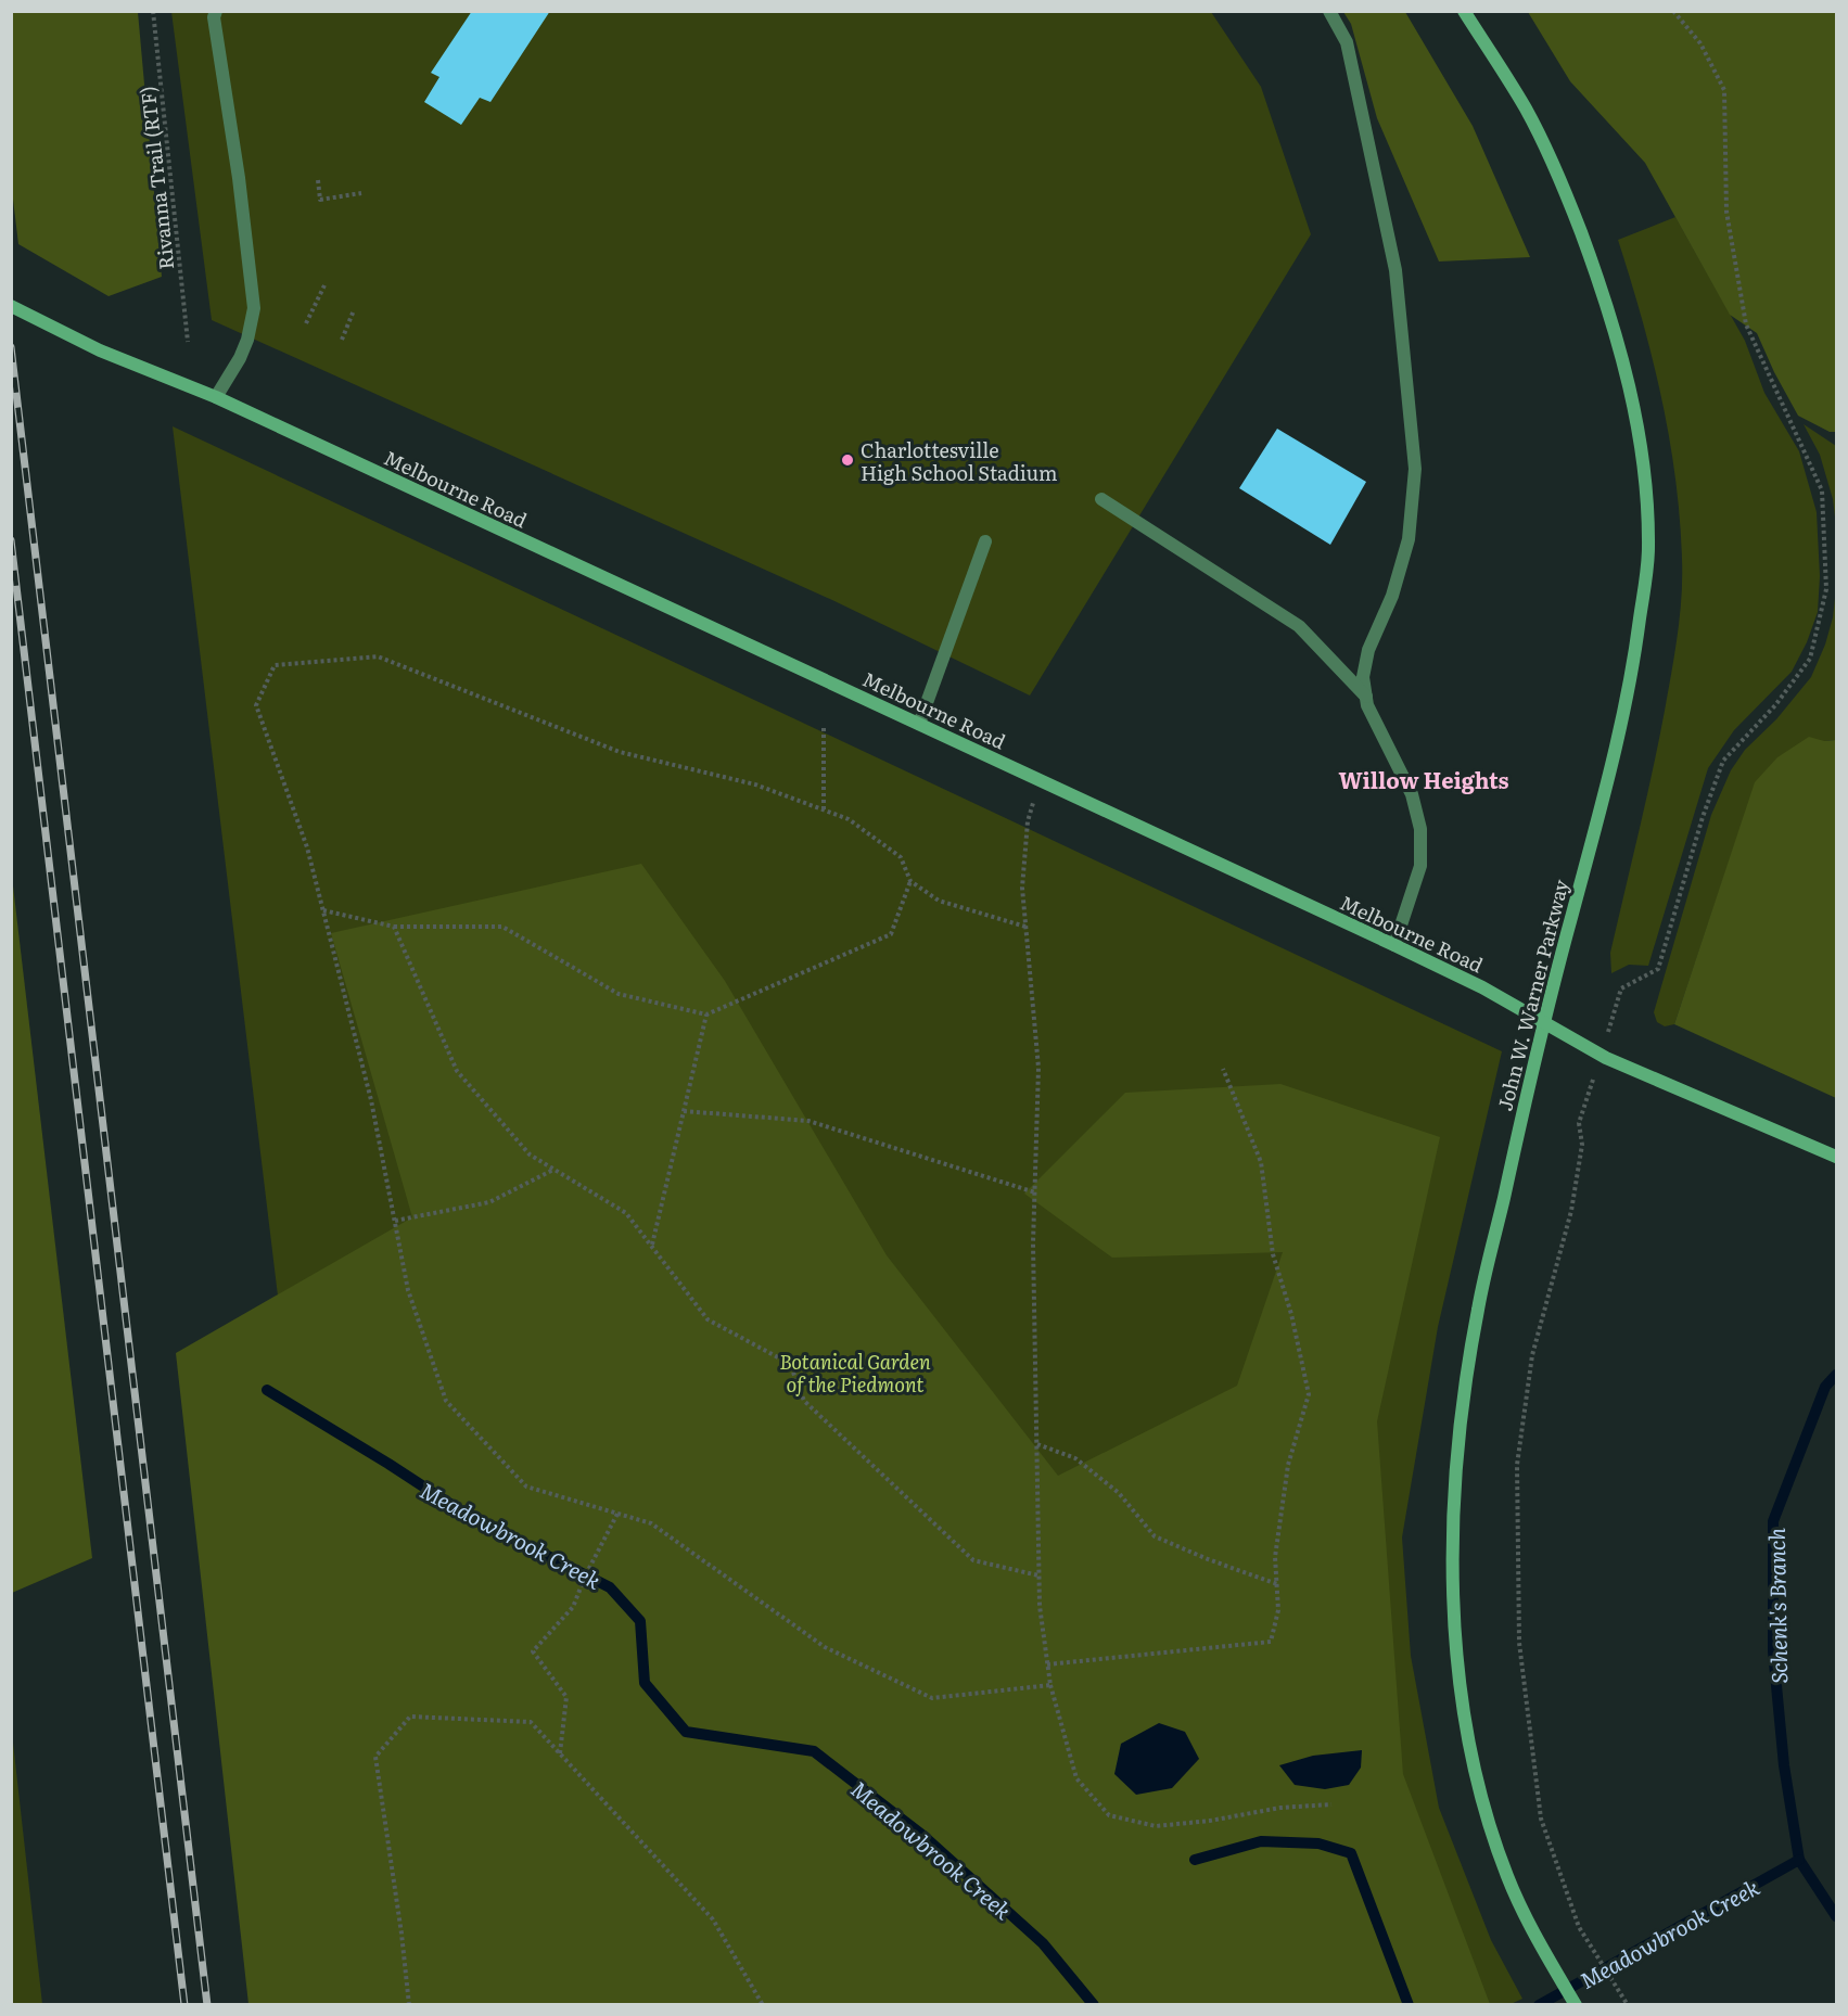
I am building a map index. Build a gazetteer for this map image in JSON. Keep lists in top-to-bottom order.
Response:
{
  "streets": {
    "main road": ["Melbourne Road", "John W. Warner Parkway"],
    "path": ["Rivanna Trail (RTF)"]
  },
  "crossings": [
    ["Melbourne Road", "John W. Warner Parkway"]
  ],
  "districts": ["Willow Heights"],
  "water": ["Meadowbrook Creek", "Schenk's Branch"],
  "parks": ["Botanical Garden of the Piedmont"],
  "places": ["Charlottesville High School Stadium"]
}
